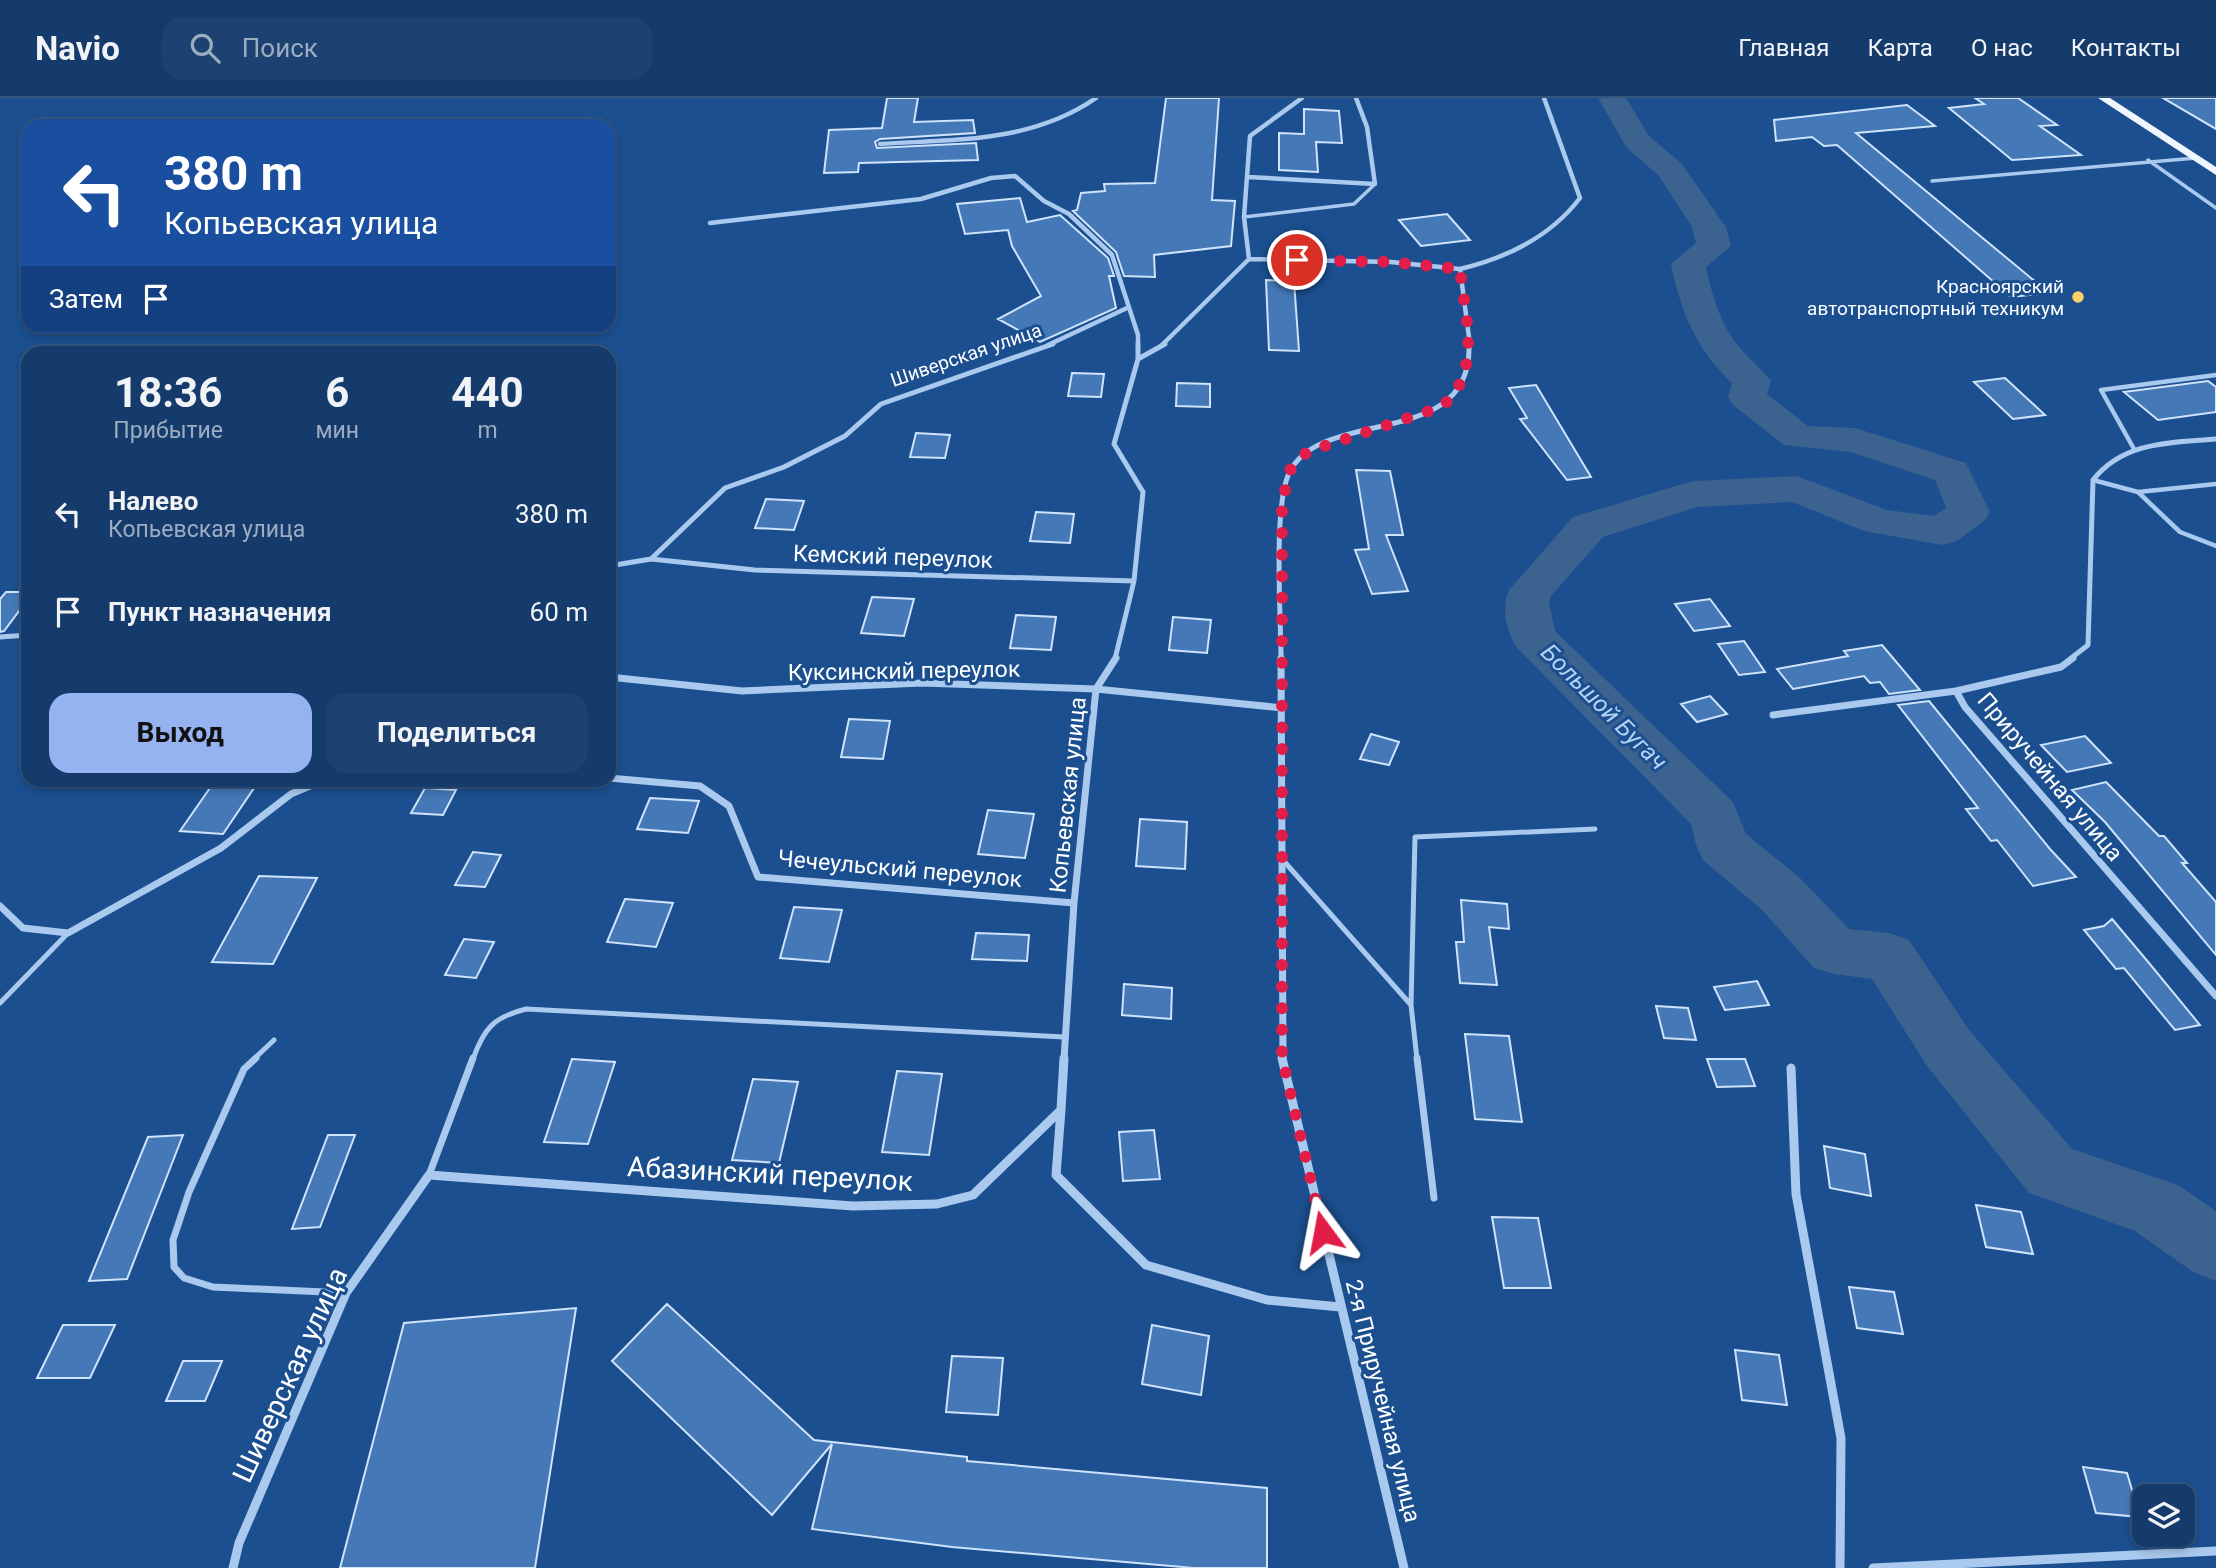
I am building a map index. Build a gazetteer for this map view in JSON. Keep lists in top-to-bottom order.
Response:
{
  "streets": {
    "street": [
      "Шиверская улица",
      "Кемский переулок",
      "Куксинский переулок",
      "Приручейная улица",
      "Копьевская улица",
      "Чечеульский переулок",
      "Абазинский переулок",
      "2-я Приручейная улица"
    ]
  },
  "crossings": [
    ["Шиверская улица", "Кемский переулок"],
    ["Шиверская улица", "Абазинский переулок"],
    ["Кемский переулок", "Копьевская улица"],
    ["Куксинский переулок", "Копьевская улица"],
    ["Куксинский переулок", "2-я Приручейная улица"],
    ["Копьевская улица", "Чечеульский переулок"],
    ["Копьевская улица", "Абазинский переулок"]
  ],
  "water": ["Большой Бугач"],
  "places": ["Красноярский автотранспортный техникум"],
  "page": {
    "header": "Navio",
    "search": "Поиск",
    "nav": [
      "Главная",
      "Карта",
      "О нас",
      "Контакты"
    ],
    "turn": ["380 m", "Копьевская улица"],
    "then": "Затем",
    "eta": [
      "18:36",
      "Прибытие",
      "6",
      "мин",
      "440",
      "m"
    ],
    "list": [
      {
        "name": "Налево",
        "note": "Копьевская улица",
        "value": "380 m"
      },
      {
        "name": "Пункт назначения",
        "value": "60 m"
      }
    ],
    "buttons": ["Выход", "Поделиться"]
  }
}
